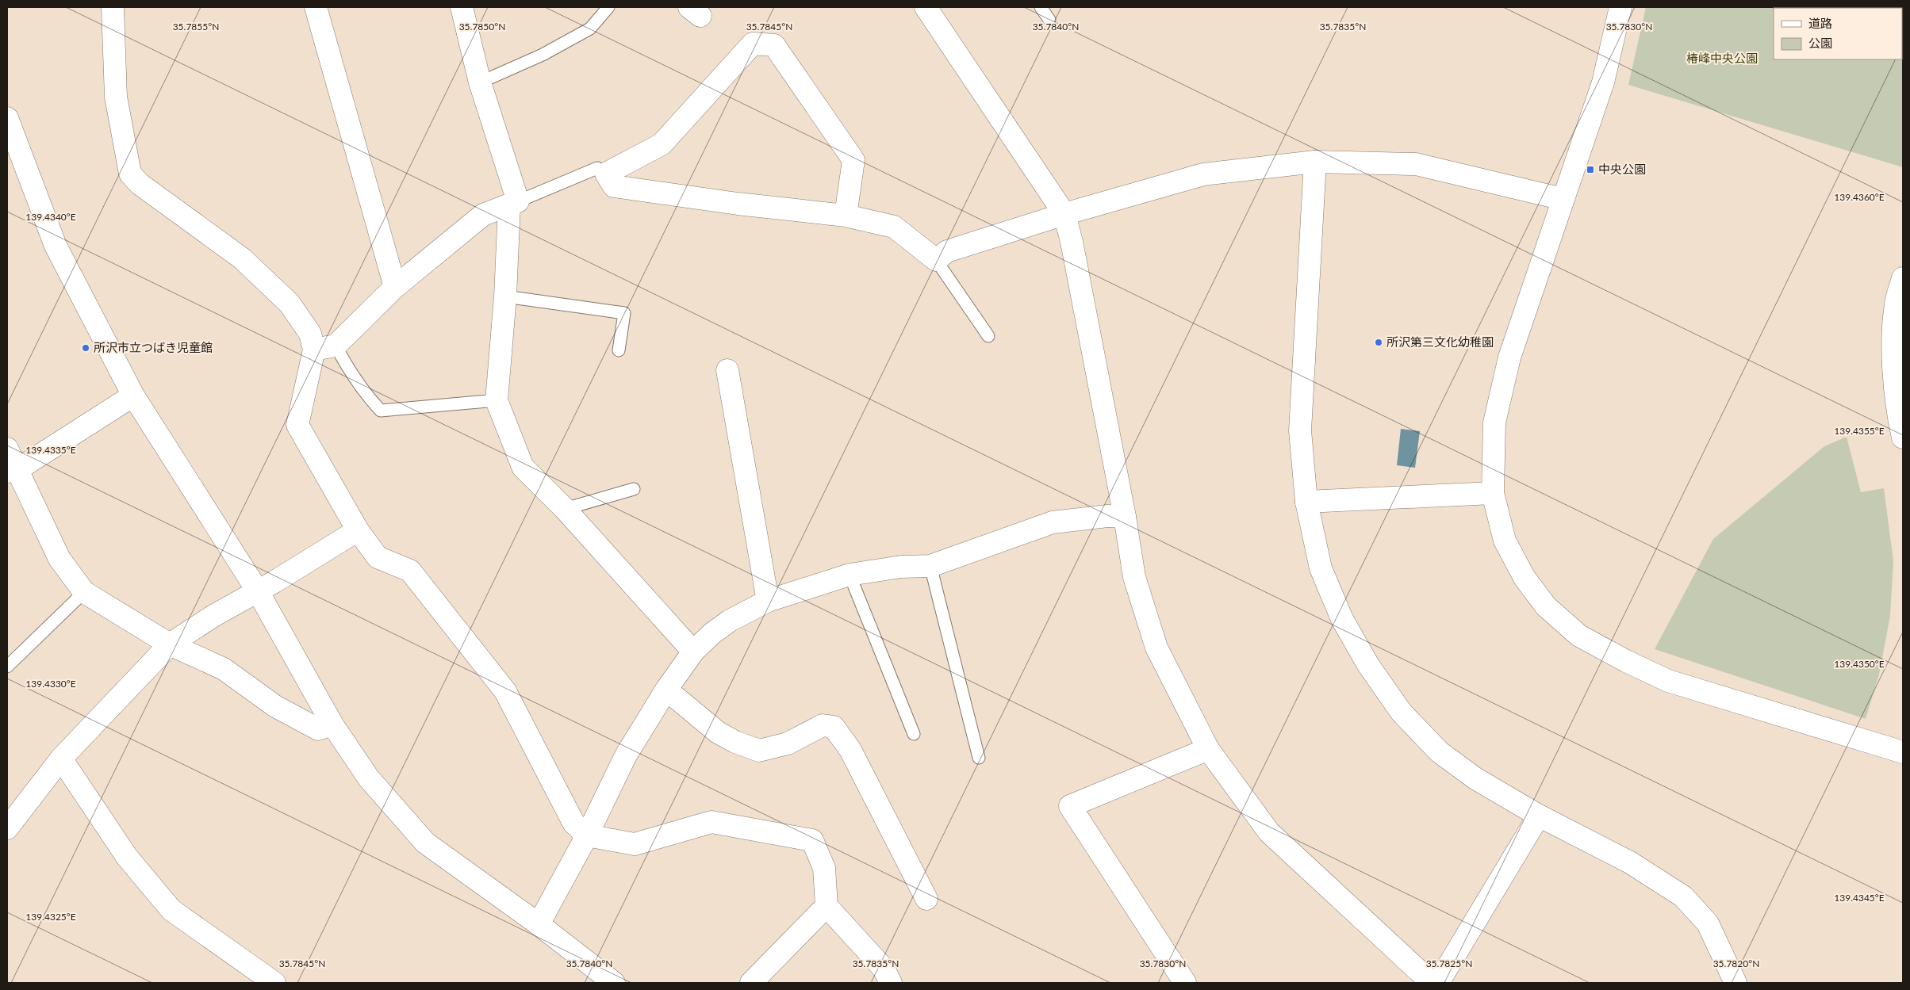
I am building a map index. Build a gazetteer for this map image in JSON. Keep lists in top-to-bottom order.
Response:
{
  "parks": ["椿峰中央公園"],
  "places": {
    "transit": ["中央公園"],
    "other": ["所沢第三文化幼稚園", "所沢市立つばき児童館"]
  },
  "legend": ["道路", "公園"],
  "coordinates": [
    "35.7855°N",
    "35.7850°N",
    "35.7845°N",
    "35.7840°N",
    "35.7835°N",
    "35.7830°N",
    "139.4360°E",
    "139.4340°E",
    "139.4355°E",
    "139.4335°E",
    "139.4350°E",
    "139.4330°E",
    "139.4345°E",
    "139.4325°E",
    "35.7825°N",
    "35.7820°N"
  ]
}
